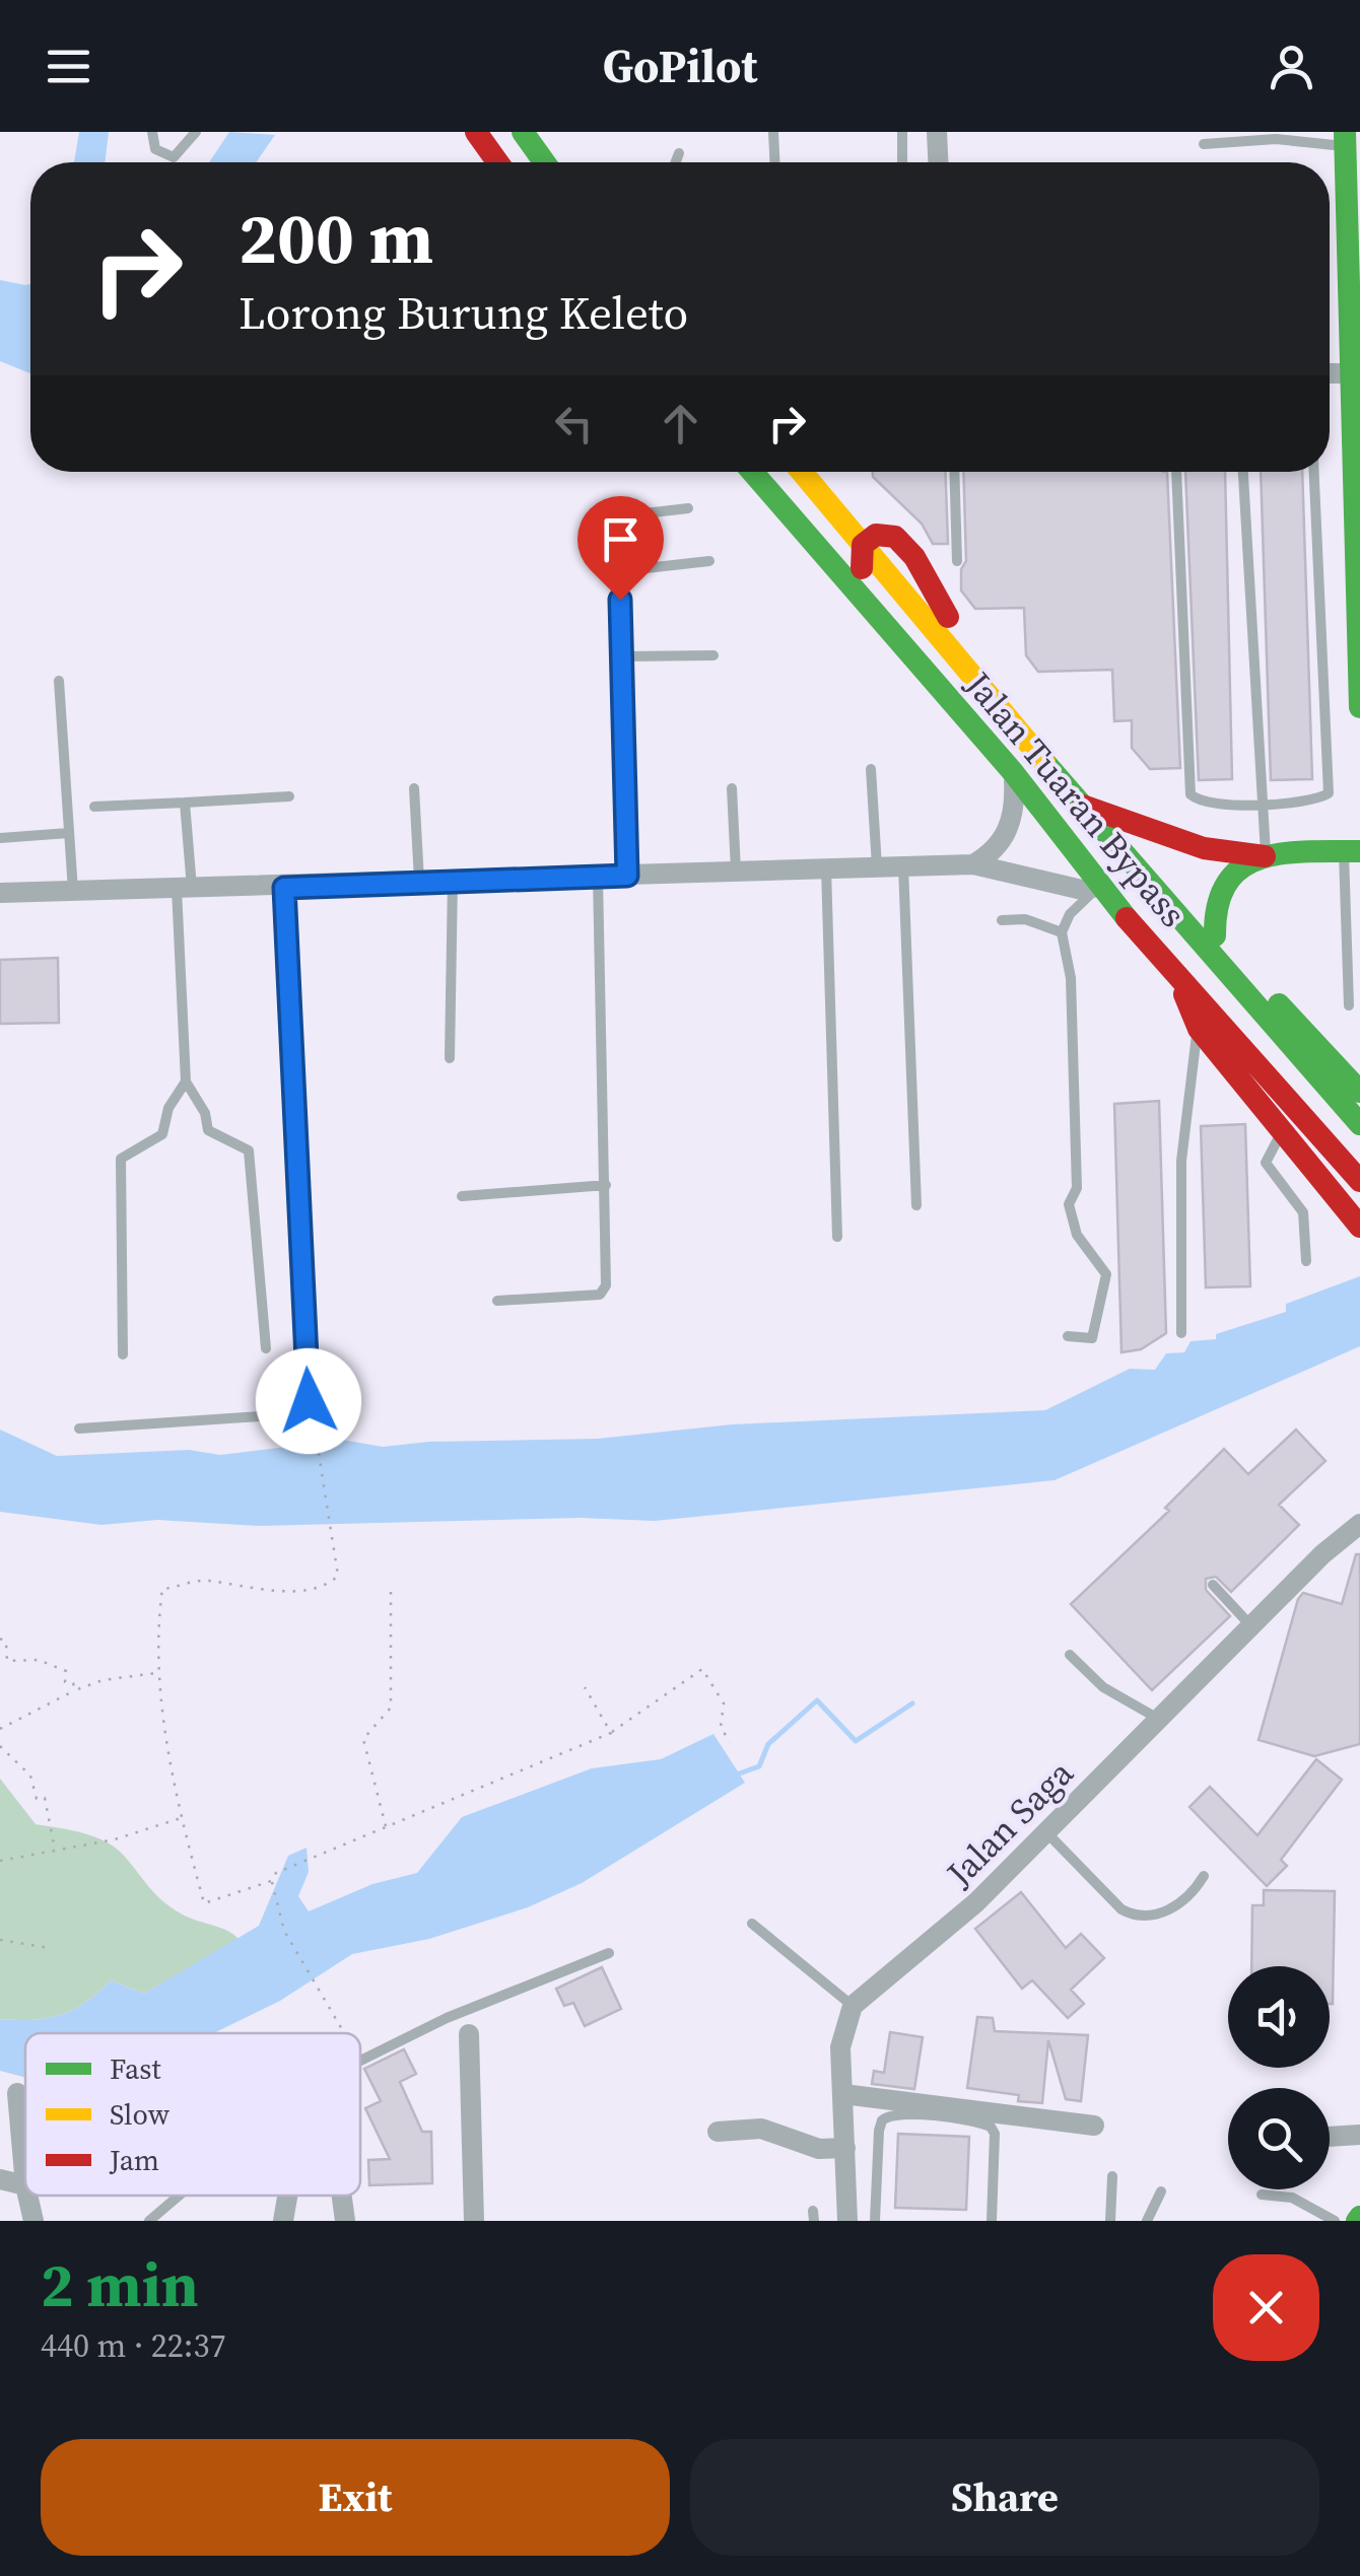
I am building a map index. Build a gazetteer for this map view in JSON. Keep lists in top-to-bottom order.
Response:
{
  "streets": {
    "main road": ["Jalan Tuaran Bypass"],
    "street": ["Jalan Saga"]
  },
  "legend": ["Fast", "Slow", "Jam"],
  "page": {
    "header": "GoPilot",
    "turn": ["200 m", "Lorong Burung Keleto"],
    "heading": ["2 min", "440 m · 22:37"],
    "buttons": ["Exit", "Share"]
  }
}
